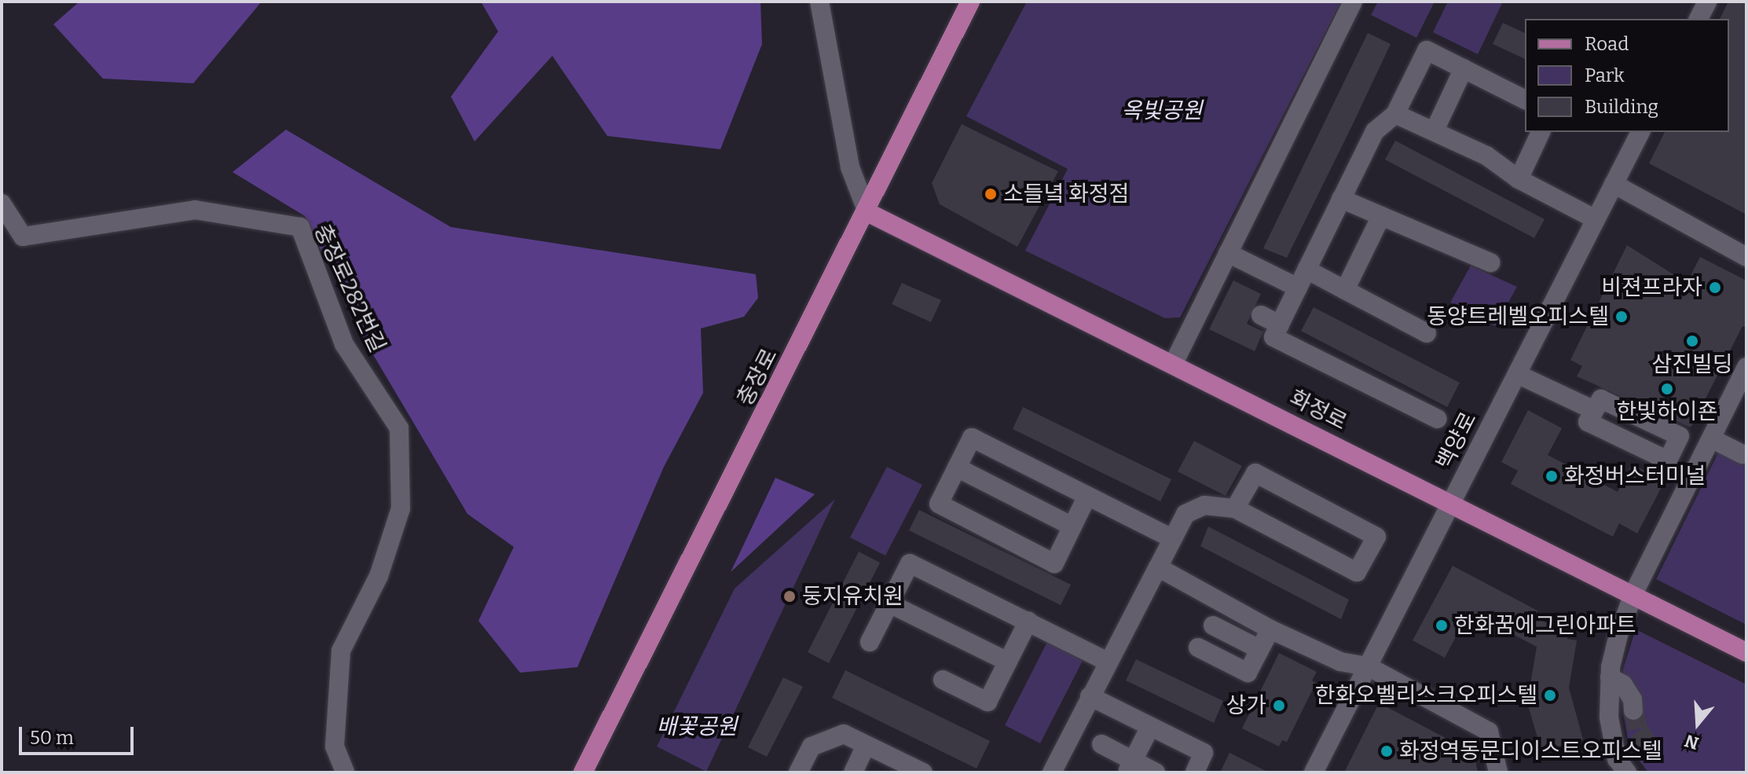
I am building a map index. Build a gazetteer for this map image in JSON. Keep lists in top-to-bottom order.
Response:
{
  "streets": {
    "main road": ["충장로", "화정로"],
    "street": ["충장로282번길", "백양로"]
  },
  "crossings": [
    ["충장로", "화정로"],
    ["화정로", "백양로"]
  ],
  "parks": ["옥빛공원", "배꽃공원"],
  "places": [
    "소들녘 화정점",
    "비젼프라자",
    "동양트레벨오피스텔",
    "삼진빌딩",
    "한빛하이죤",
    "화정버스터미널",
    "둥지유치원",
    "한화꿈에그린아파트",
    "한화오벨리스크오피스텔",
    "상가",
    "화정역동문디이스트오피스텔"
  ],
  "legend": ["Road", "Park", "Building"],
  "scale_bar": "50 m",
  "north": "bottom"
}
